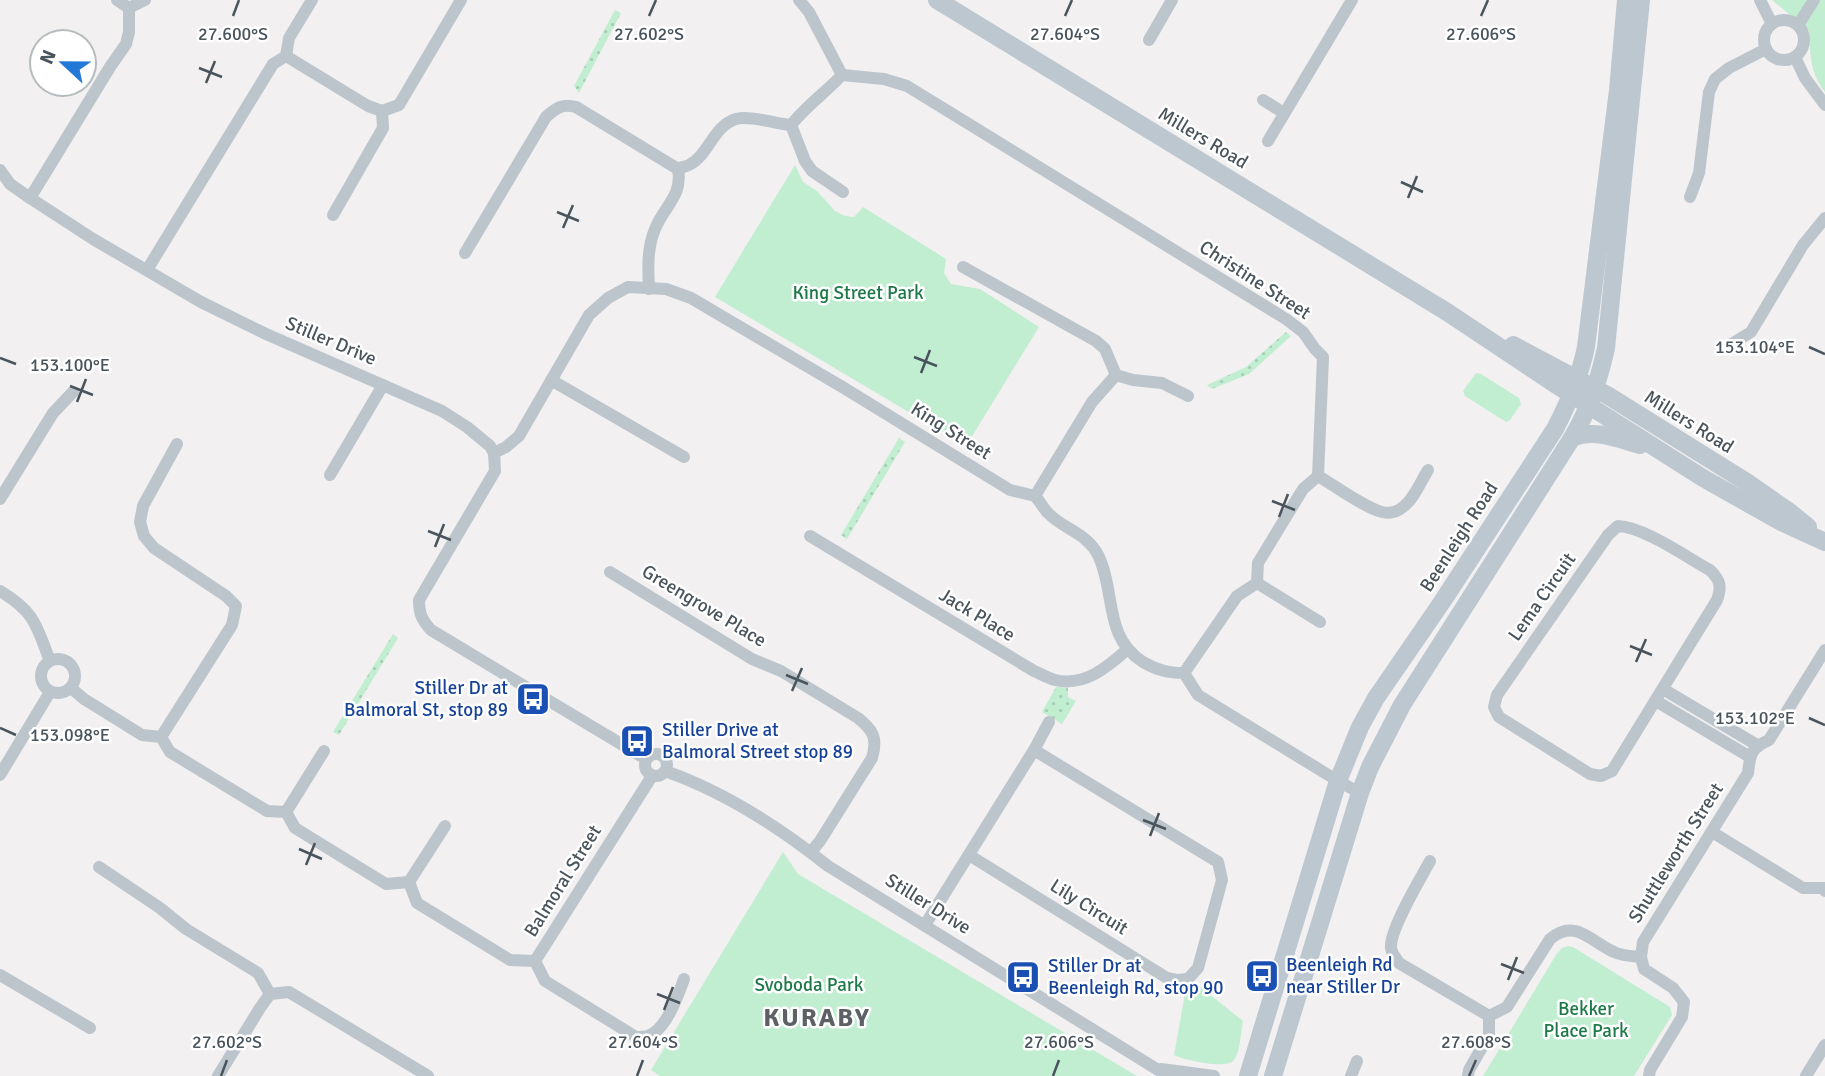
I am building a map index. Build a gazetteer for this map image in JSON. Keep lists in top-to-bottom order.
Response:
{
  "streets": {
    "main road": ["Millers Road", "Beenleigh Road"],
    "street": [
      "Christine Street",
      "Stiller Drive",
      "King Street",
      "Lema Circuit",
      "Greengrove Place",
      "Jack Place",
      "Shuttleworth Street",
      "Balmoral Street",
      "Lily Circuit"
    ]
  },
  "crossings": [
    ["Millers Road", "Beenleigh Road"],
    ["Stiller Drive", "King Street"],
    ["Stiller Drive", "Greengrove Place"],
    ["Stiller Drive", "Balmoral Street"],
    ["King Street", "Jack Place"]
  ],
  "districts": ["KURABY"],
  "parks": ["King Street Park", "Svoboda Park", "Bekker Place Park"],
  "places": {
    "bus stop": [
      "Stiller Dr at Balmoral St, stop 89",
      "Stiller Drive at Balmoral Street stop 89",
      "Beenleigh Rd near Stiller Dr",
      "Stiller Dr at Beenleigh Rd, stop 90"
    ]
  },
  "north": "left",
  "coordinates": [
    "27.600°S",
    "27.602°S",
    "27.604°S",
    "27.606°S",
    "153.104°E",
    "153.100°E",
    "153.102°E",
    "153.098°E",
    "27.608°S"
  ]
}
